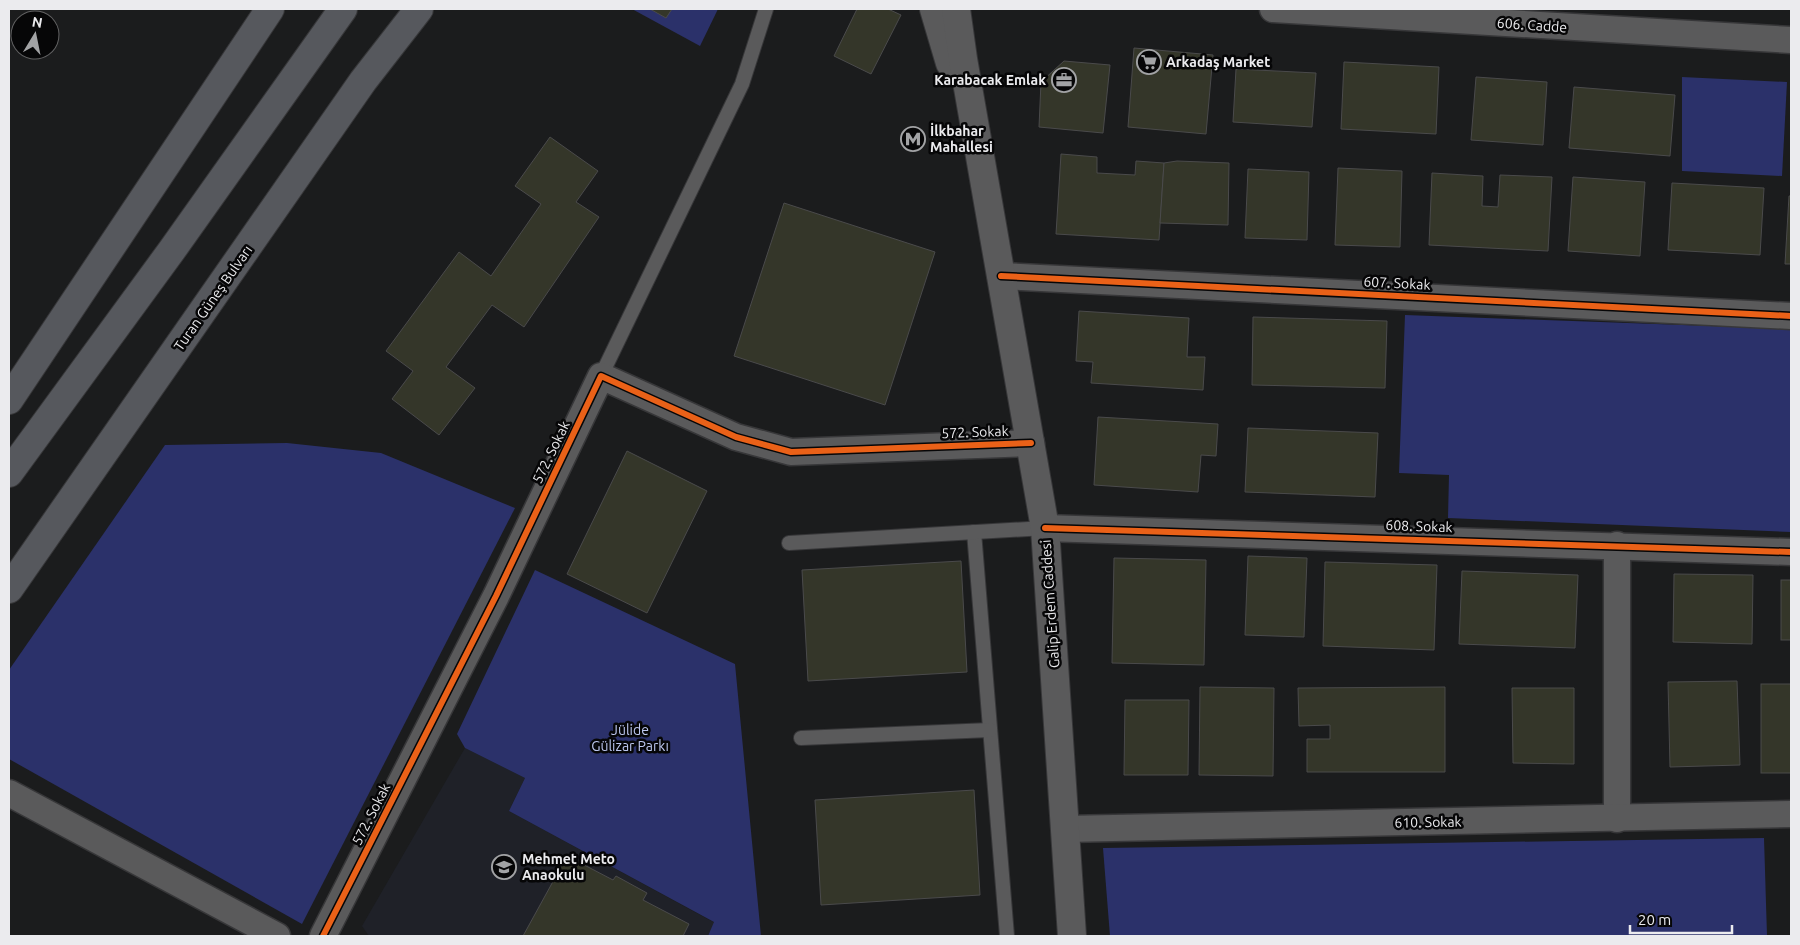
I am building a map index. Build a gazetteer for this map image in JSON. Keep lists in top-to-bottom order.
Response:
{
  "streets": {
    "main road": ["Turan Güneş Bulvarı", "Galip Erdem Caddesi"],
    "street": [
      "606. Cadde",
      "607. Sokak",
      "572. Sokak",
      "608. Sokak",
      "610. Sokak"
    ]
  },
  "crossings": [
    ["607. Sokak", "Galip Erdem Caddesi"],
    ["572. Sokak", "Galip Erdem Caddesi"],
    ["608. Sokak", "Galip Erdem Caddesi"],
    ["Galip Erdem Caddesi", "610. Sokak"]
  ],
  "parks": ["Jülide Gülizar Parkı"],
  "places": {
    "supermarket": ["Arkadaş Market"],
    "office": ["Karabacak Emlak"],
    "metro station": ["İlkbahar Mahallesi"],
    "school or university": ["Mehmet Meto Anaokulu"]
  },
  "scale_bar": "20 m",
  "north": "top"
}
